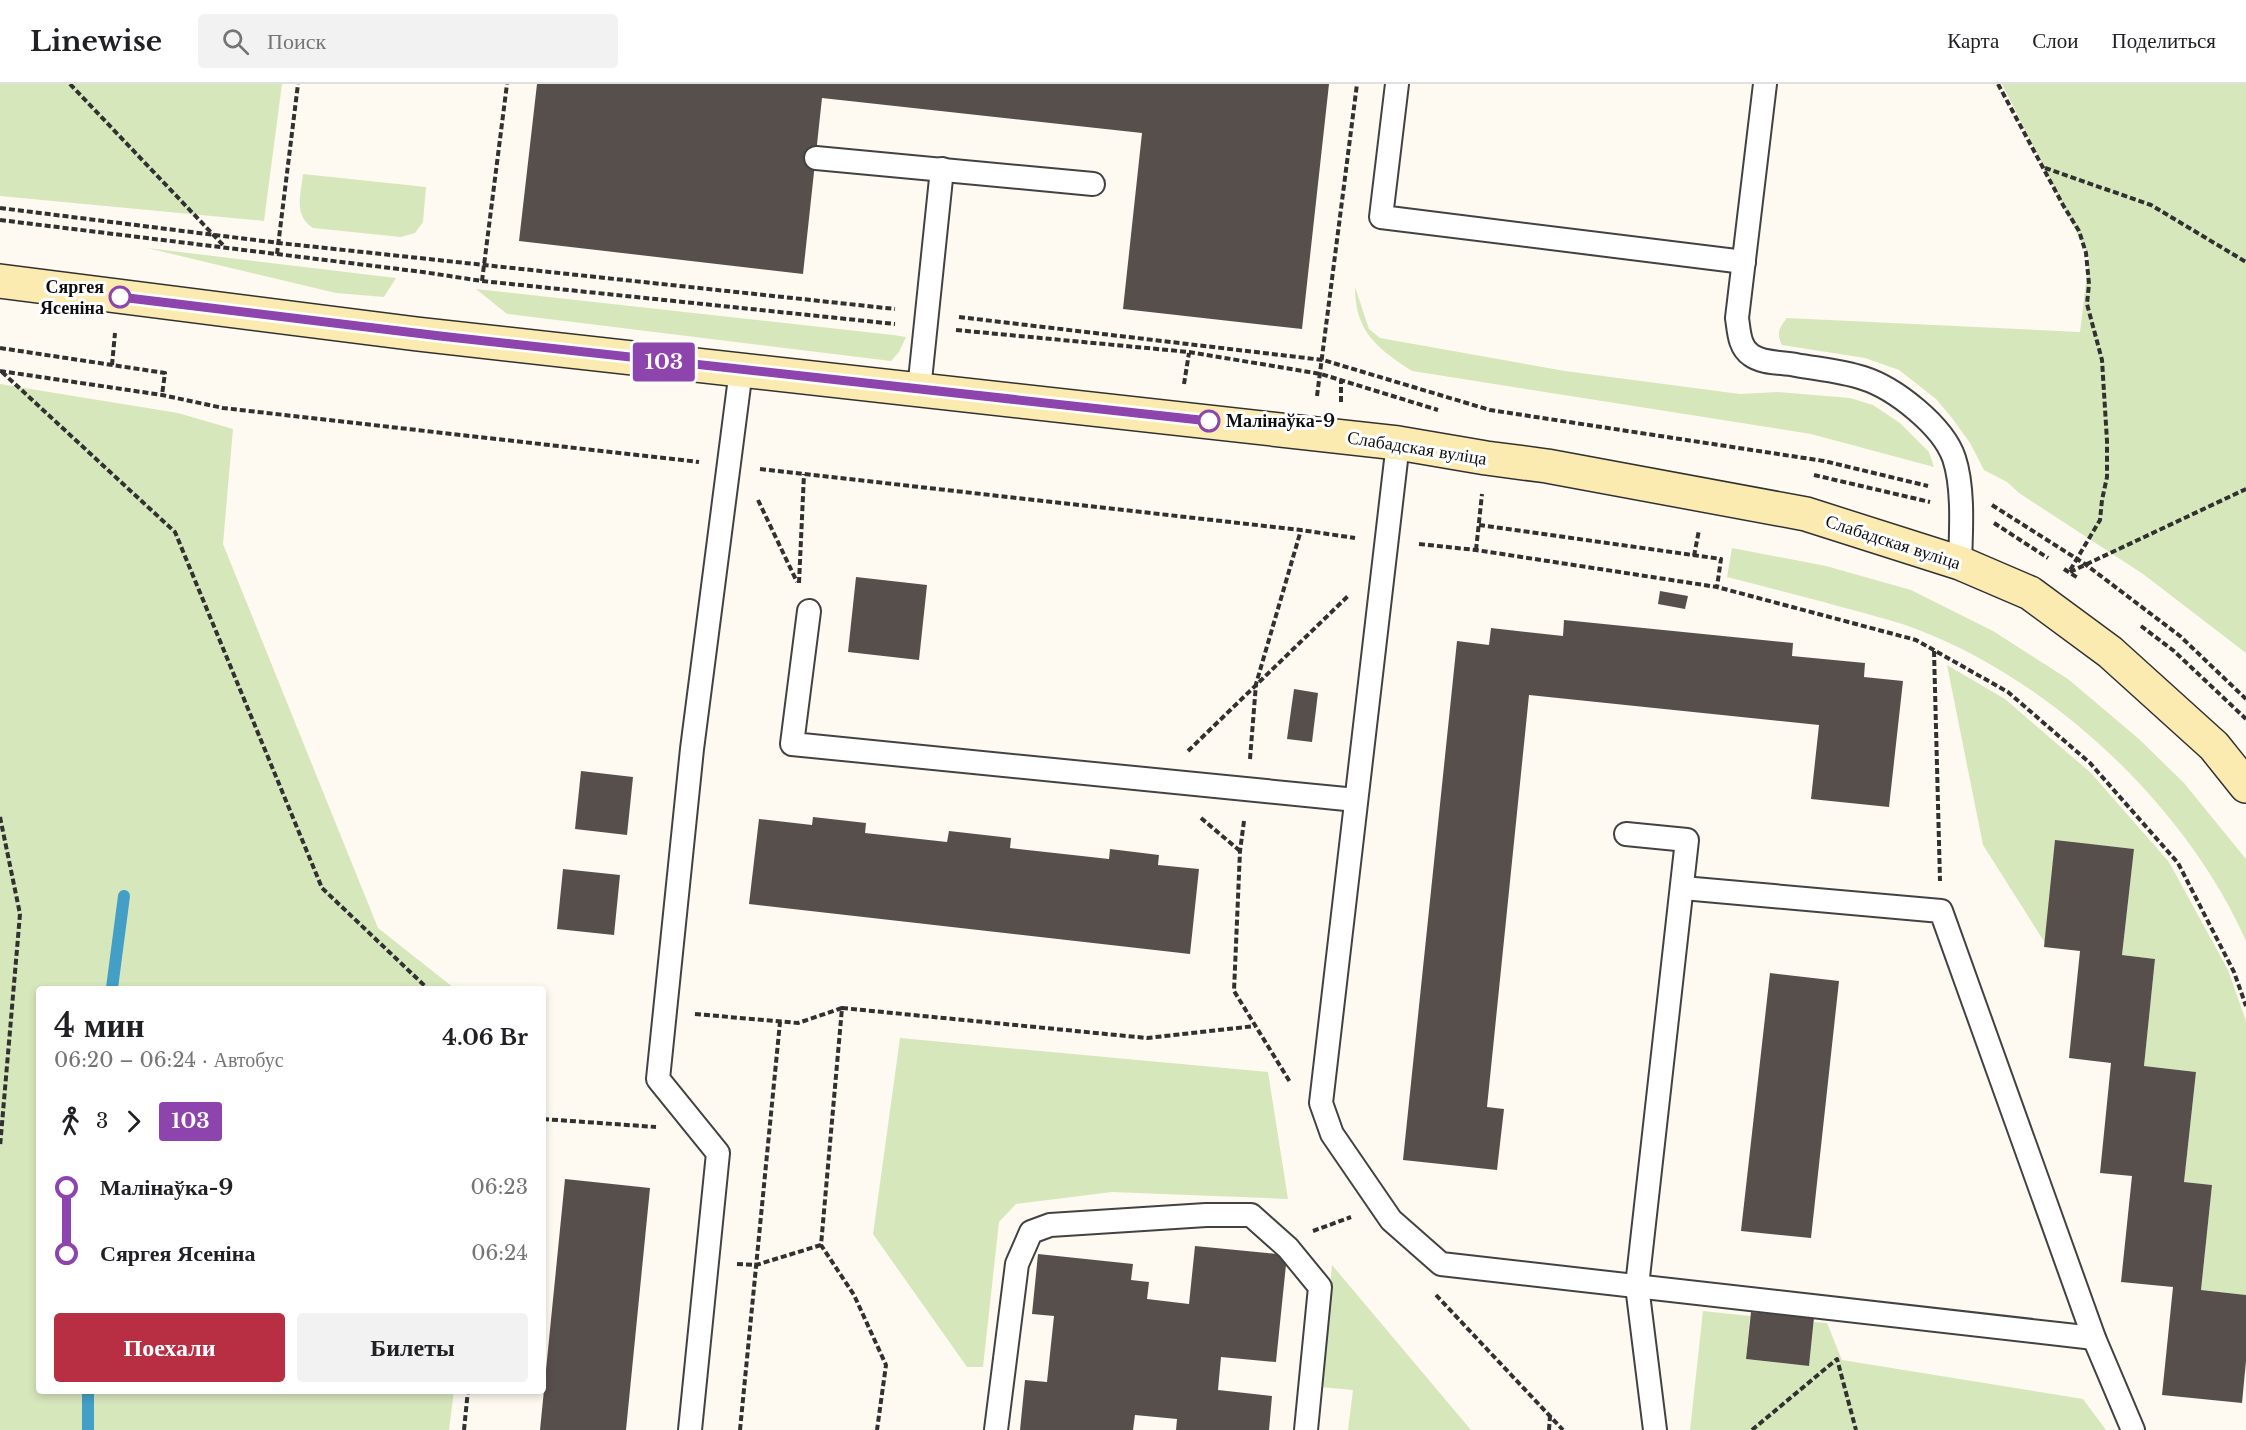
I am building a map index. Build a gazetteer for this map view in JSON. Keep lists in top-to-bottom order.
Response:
{
  "streets": {
    "main road": ["Слабадская вуліца"]
  },
  "places": ["Сяргея Ясеніна", "Малінаўка-9"],
  "lines": ["bus line 103"],
  "page": {
    "header": "Linewise",
    "search": "Поиск",
    "nav": ["Карта", "Слои", "Поделиться"],
    "on_map": "103",
    "heading": ["4 мин", "06:20 – 06:24 · Автобус", "4.06 Br"],
    "legs": ["3", "103"],
    "list": [
      {
        "name": "Малінаўка-9",
        "value": "06:23"
      },
      {
        "name": "Сяргея Ясеніна",
        "value": "06:24"
      }
    ],
    "buttons": ["Поехали", "Билеты"]
  }
}
